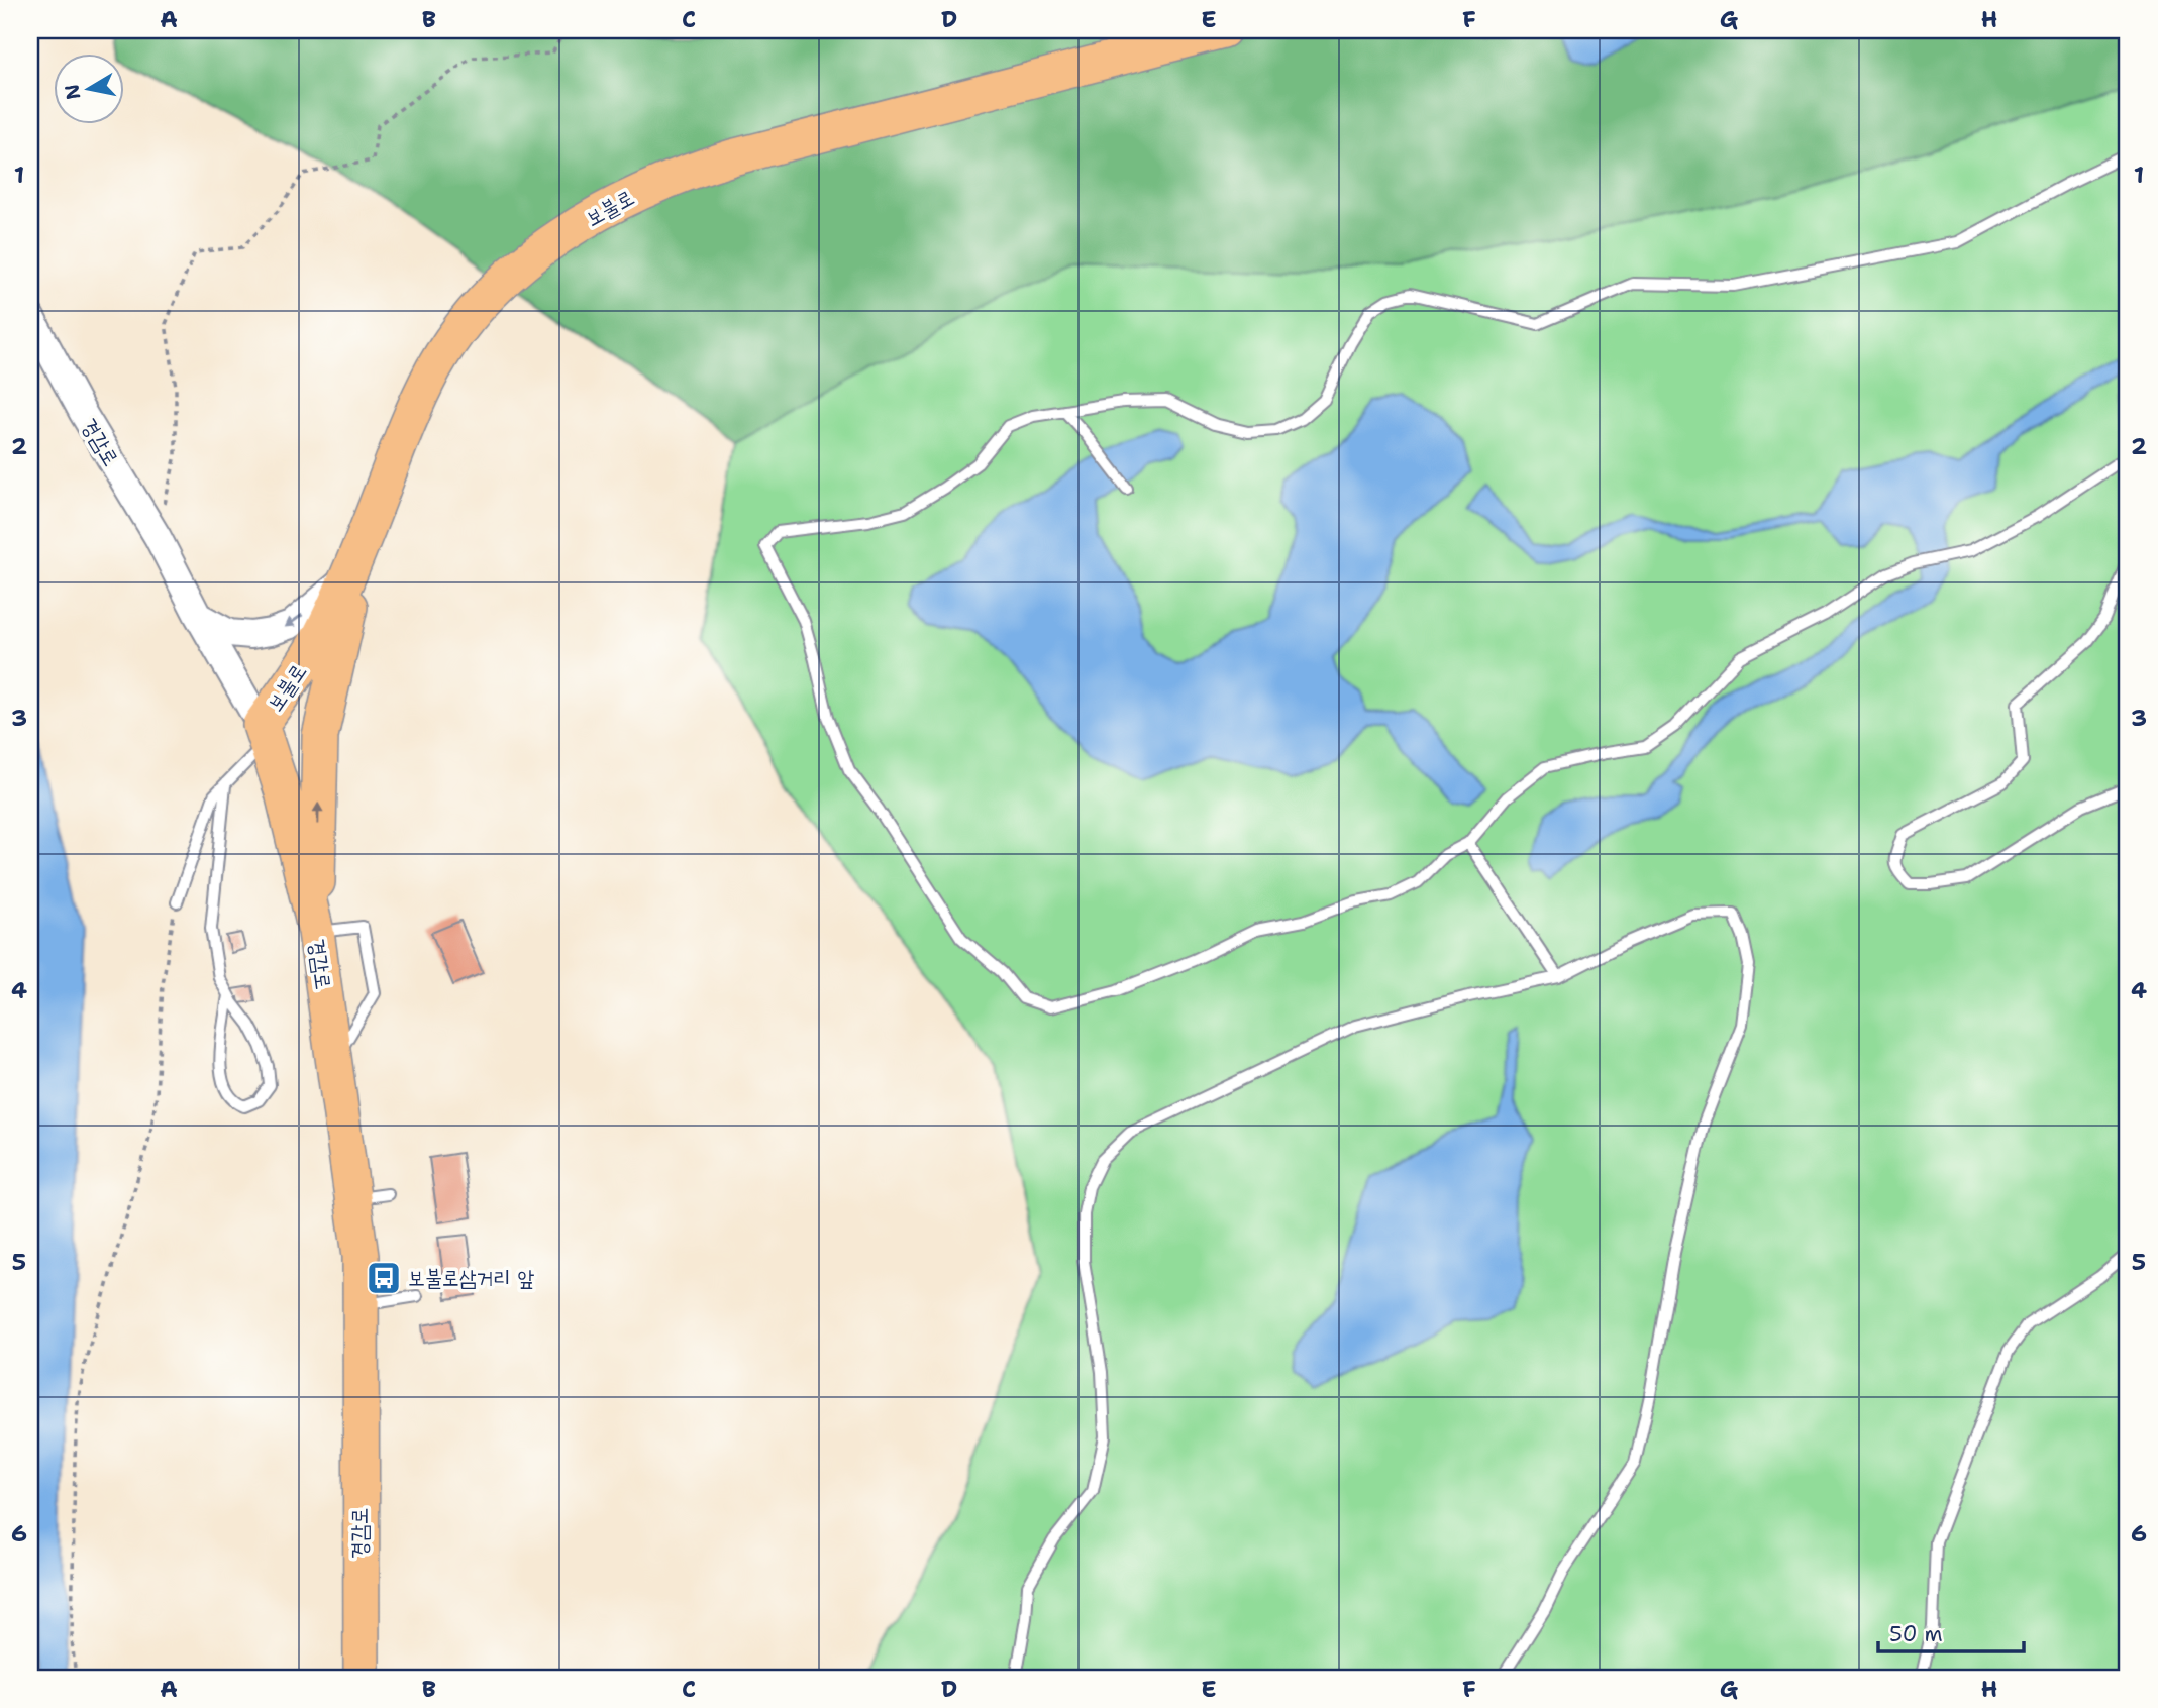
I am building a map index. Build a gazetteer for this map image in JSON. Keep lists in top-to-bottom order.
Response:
{
  "streets": {
    "main road": ["보불로", "경감로"]
  },
  "crossings": [
    ["보불로", "경감로"]
  ],
  "places": {
    "bus stop": ["보불로삼거리 앞"]
  },
  "scale_bar": "50 m",
  "north": "left",
  "grid": {
    "columns": [
      "A",
      "B",
      "C",
      "D",
      "E",
      "F",
      "G",
      "H"
    ],
    "rows": [
      "1",
      "2",
      "3",
      "4",
      "5",
      "6"
    ]
  }
}
